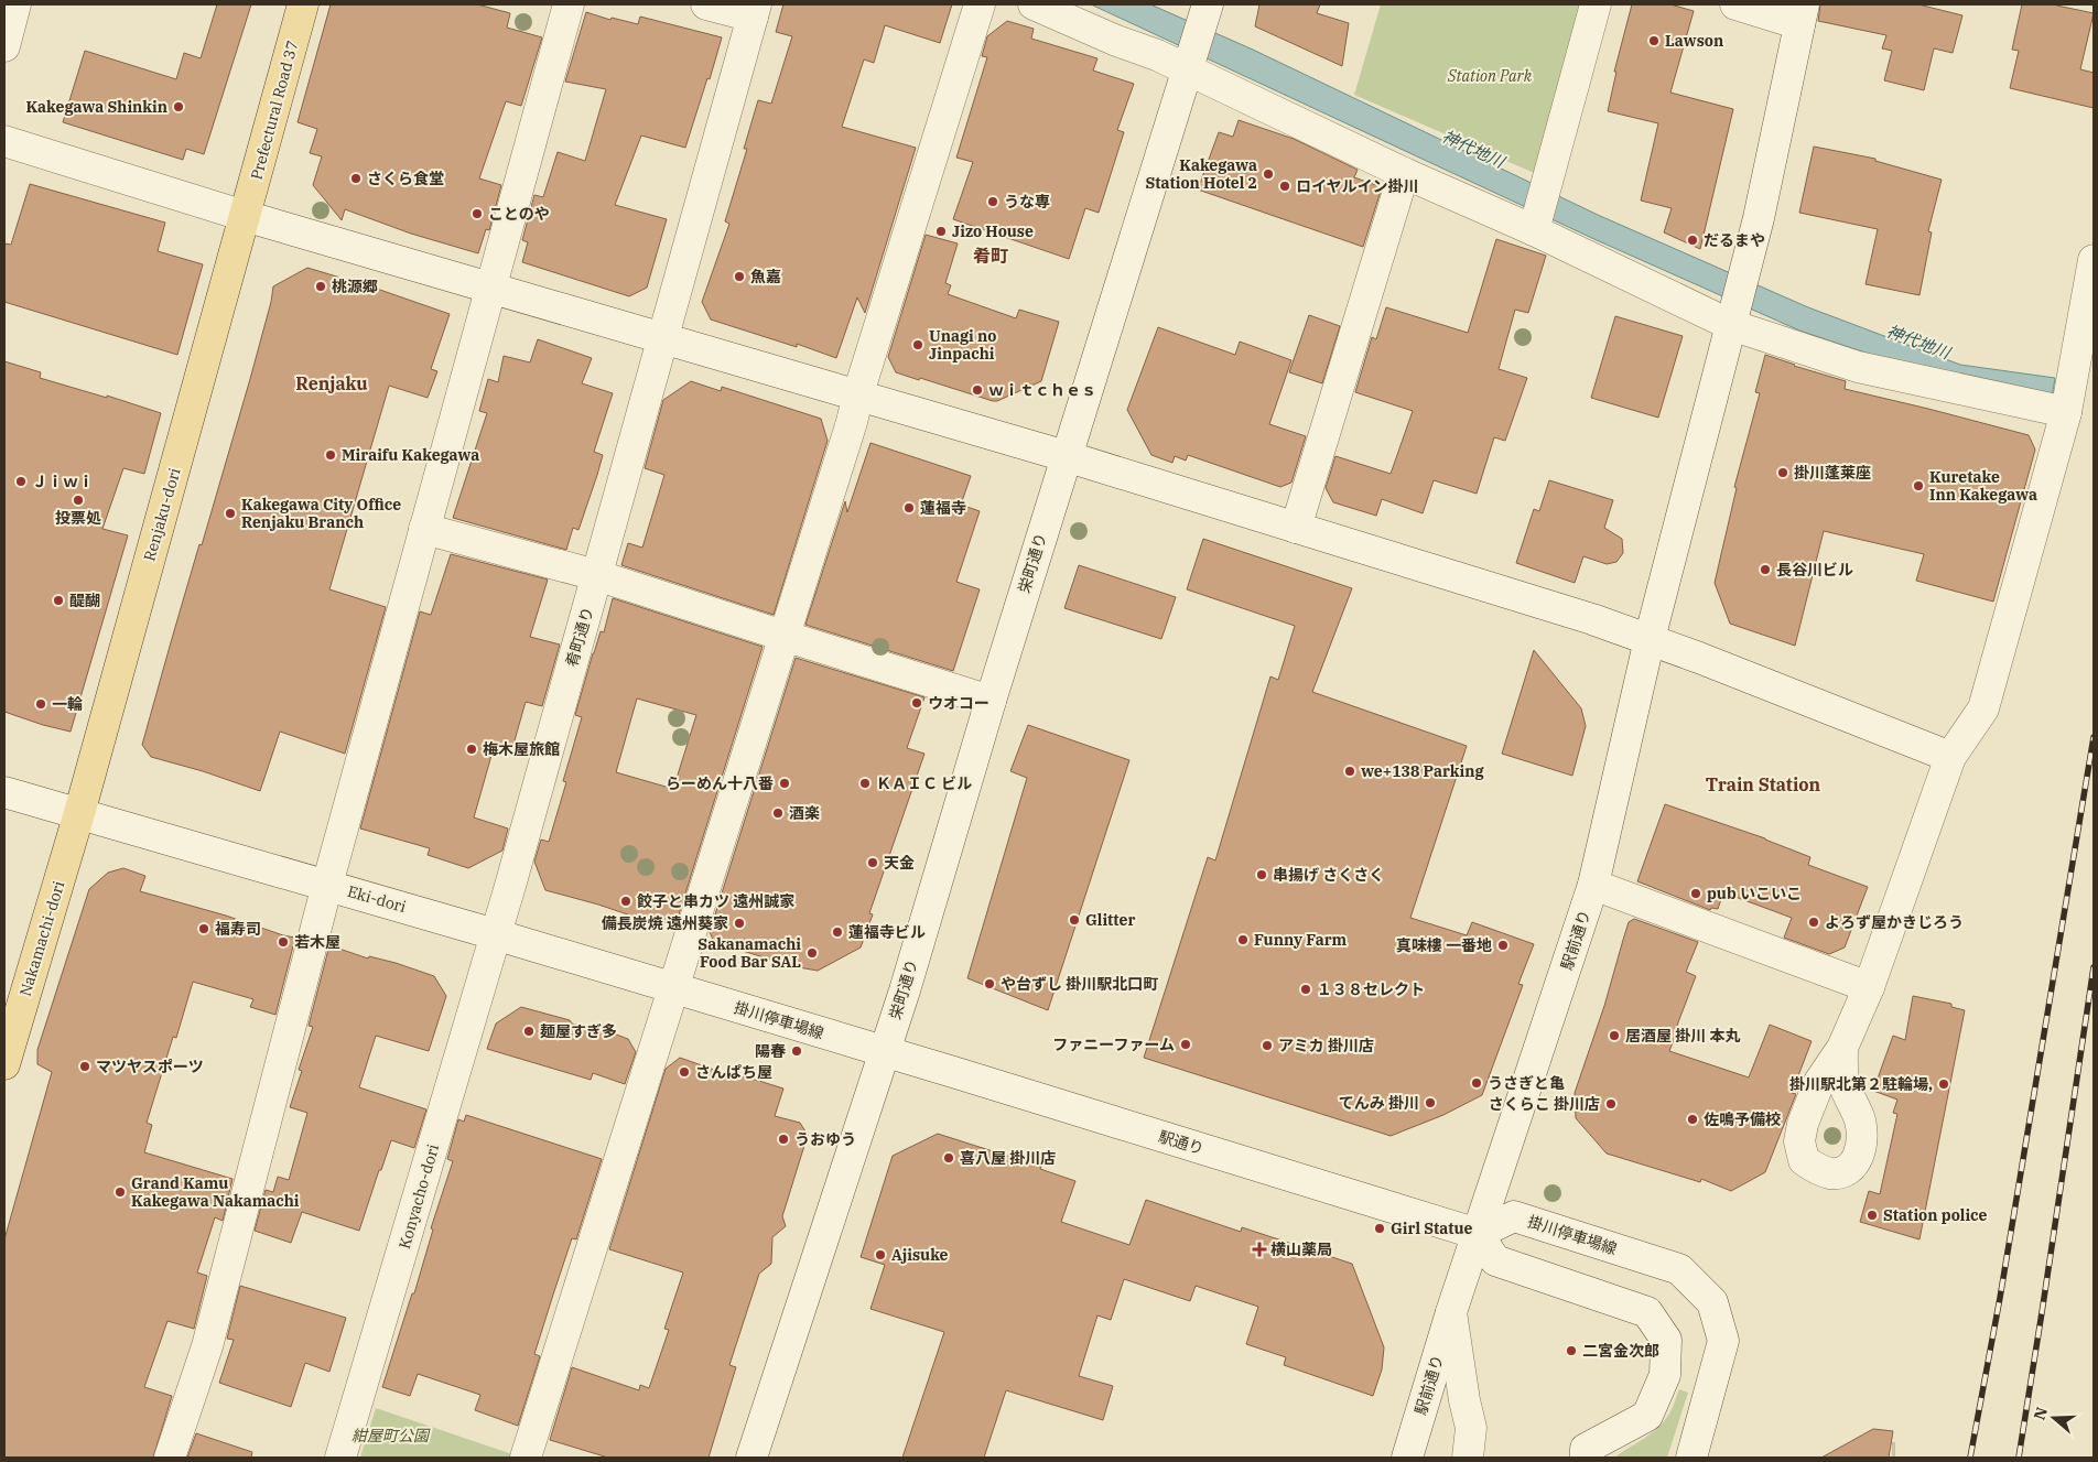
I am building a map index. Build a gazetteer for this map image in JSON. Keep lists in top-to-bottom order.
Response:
{
  "streets": {
    "main road": ["Prefectural Road 37", "Renjaku-dori", "Nakamachi-dori"],
    "street": [
      "栄町通り",
      "肴町通り",
      "Eki-dori",
      "駅前通り",
      "掛川停車場線",
      "駅通り",
      "Konyacho-dori"
    ]
  },
  "crossings": [
    ["Prefectural Road 37", "Renjaku-dori"],
    ["Renjaku-dori", "Eki-dori"],
    ["Renjaku-dori", "Nakamachi-dori"],
    ["栄町通り", "掛川停車場線"],
    ["栄町通り", "駅通り"],
    ["肴町通り", "Eki-dori"],
    ["肴町通り", "Konyacho-dori"],
    ["Eki-dori", "Nakamachi-dori"],
    ["Eki-dori", "掛川停車場線"],
    ["Eki-dori", "Konyacho-dori"],
    ["駅前通り", "掛川停車場線"],
    ["駅前通り", "駅通り"],
    ["掛川停車場線", "駅通り"]
  ],
  "districts": ["肴町", "Renjaku", "Train Station"],
  "water": ["神代地川"],
  "parks": ["Station Park", "紺屋町公園"],
  "places": {
    "other": [
      "Lawson",
      "Kakegawa Shinkin",
      "Kakegawa Station Hotel 2",
      "さくら食堂",
      "ロイヤルイン掛川",
      "うな専",
      "ことのや",
      "Jizo House",
      "だるまや",
      "魚嘉",
      "桃源郷",
      "Unagi no Jinpachi",
      "ｗｉｔｃｈｅｓ",
      "Miraifu Kakegawa",
      "掛川蓬莱座",
      "Ｊｉｗｉ",
      "Kuretake Inn Kakegawa",
      "投票処",
      "蓮福寺",
      "Kakegawa City Office Renjaku Branch",
      "長谷川ビル",
      "醍醐",
      "ウオコー",
      "一輪",
      "梅木屋旅館",
      "we+138 Parking",
      "らーめん十八番",
      "ＫＡＩＣ ビル",
      "酒楽",
      "天金",
      "串揚げ さくさく",
      "pub いこいこ",
      "餃子と串カツ 遠州誠家",
      "Glitter",
      "よろず屋かきじろう",
      "備長炭焼 遠州葵家",
      "福寿司",
      "蓮福寺ビル",
      "Funny Farm",
      "若木屋",
      "真味樓 一番地",
      "Sakanamachi Food Bar SAL",
      "や台ずし 掛川駅北口町",
      "１３８セレクト",
      "麺屋すぎ多",
      "居酒屋 掛川 本丸",
      "ファニーファーム",
      "アミカ 掛川店",
      "陽春",
      "マツヤスポーツ",
      "さんぱち屋",
      "うさぎと亀",
      "掛川駅北第２駐輪場,",
      "てんみ 掛川",
      "さくらこ 掛川店",
      "佐鳴予備校",
      "うおゆう",
      "喜八屋 掛川店",
      "Grand Kamu Kakegawa Nakamachi",
      "Station police",
      "Girl Statue",
      "Ajisuke",
      "二宮金次郎"
    ],
    "health": ["横山薬局"]
  },
  "north": "left"
}
